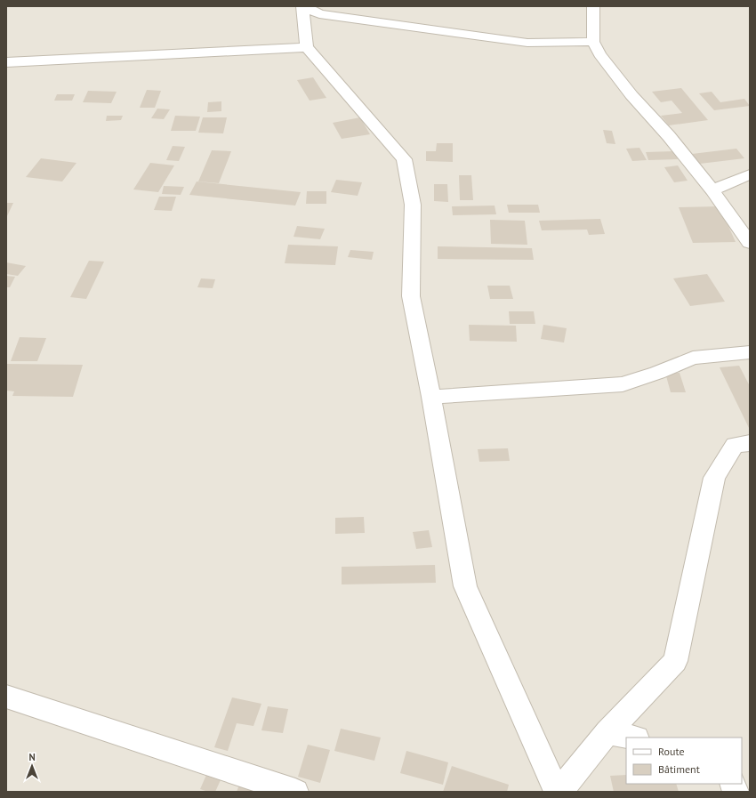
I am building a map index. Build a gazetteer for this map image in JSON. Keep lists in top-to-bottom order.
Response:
{
  "legend": ["Route", "Bâtiment"],
  "north": "top"
}
